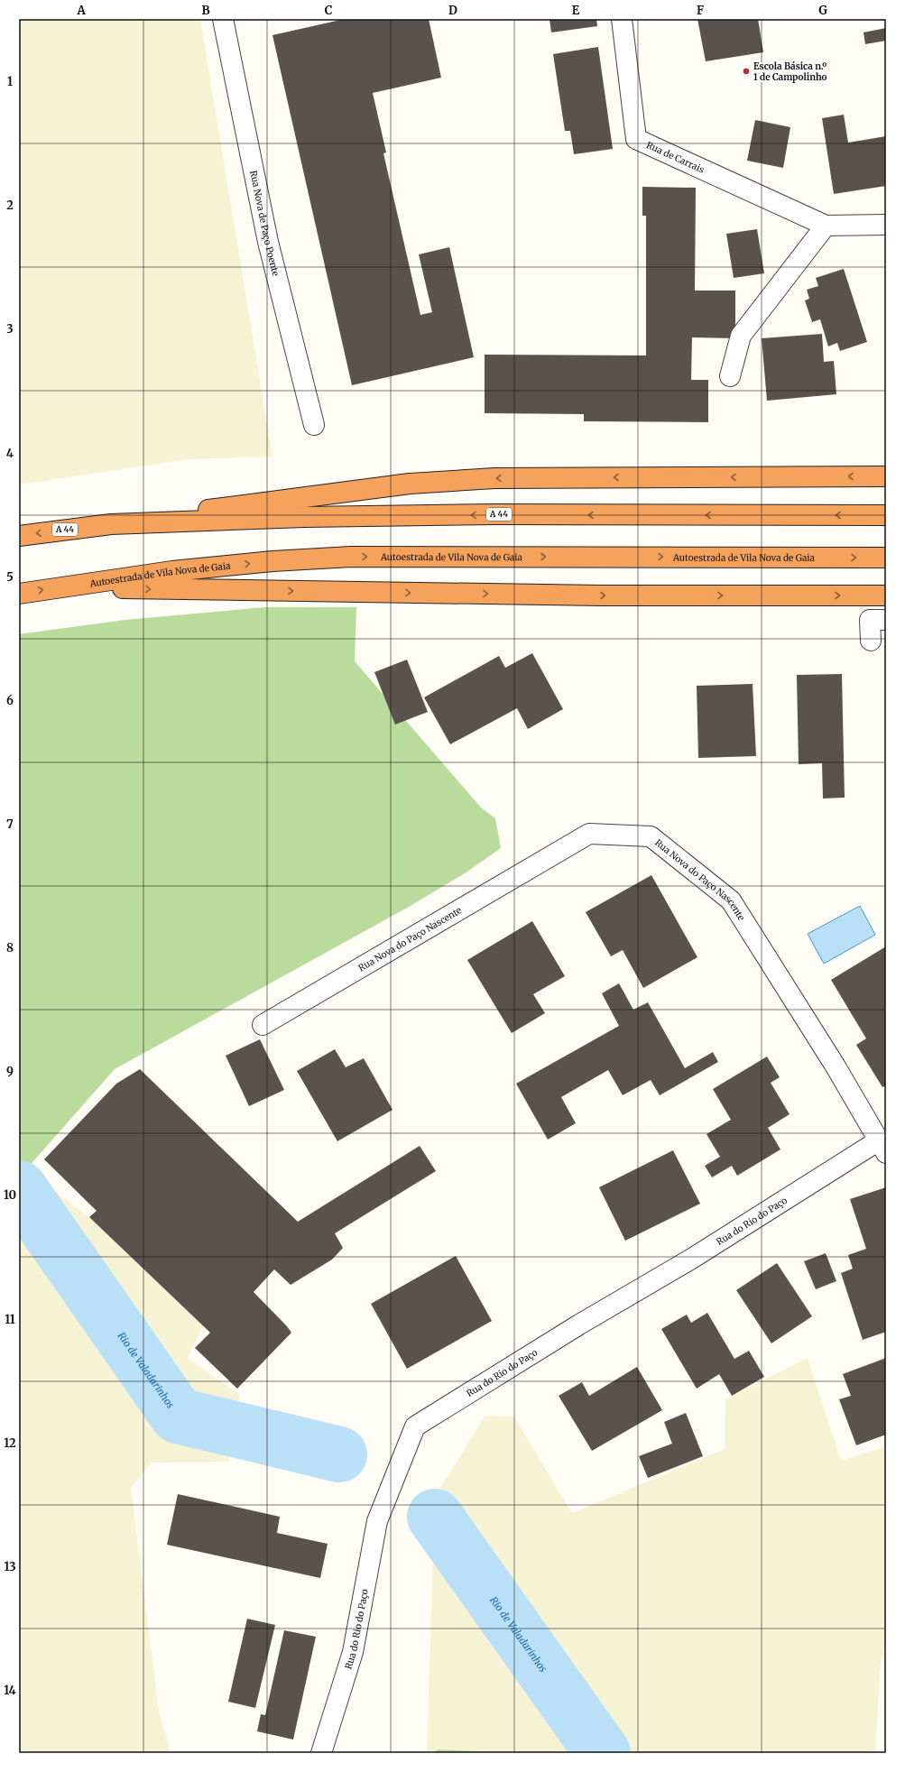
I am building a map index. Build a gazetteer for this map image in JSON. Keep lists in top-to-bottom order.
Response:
{
  "streets": {
    "highway": ["A 44", "Autoestrada de Vila Nova de Gaia"],
    "street": [
      "Rua de Carrais",
      "Rua Nova de Paço Poente",
      "Rua Nova do Paço Nascente",
      "Rua do Rio do Paço"
    ]
  },
  "crossings": [
    ["Rua Nova do Paço Nascente", "Rua do Rio do Paço"]
  ],
  "water": ["Rio de Valadarinhos"],
  "places": ["Escola Básica n.º 1 de Campolinho"],
  "grid": {
    "columns": [
      "A",
      "B",
      "C",
      "D",
      "E",
      "F",
      "G"
    ],
    "rows": [
      "1",
      "2",
      "3",
      "4",
      "5",
      "6",
      "7",
      "8",
      "9",
      "10",
      "11",
      "12",
      "13",
      "14"
    ]
  }
}
